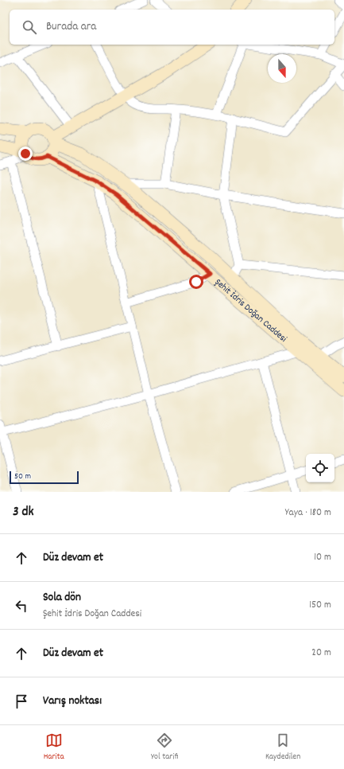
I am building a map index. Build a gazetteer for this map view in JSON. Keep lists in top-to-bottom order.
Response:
{
  "streets": {
    "main road": ["Şehit İdris Doğan Caddesi"]
  },
  "scale_bar": "50 m",
  "north": "bottom",
  "page": {
    "search": "Burada ara",
    "scale": "50 m",
    "heading": ["3 dk", "Yaya · 180 m"],
    "list": [
      ["Düz devam et", "10 m"],
      ["Sola dön", "Şehit İdris Doğan Caddesi", "150 m"],
      ["Düz devam et", "20 m"],
      "Varış noktası"
    ],
    "nav": ["Harita", "Yol tarifi", "Kaydedilen"]
  }
}
